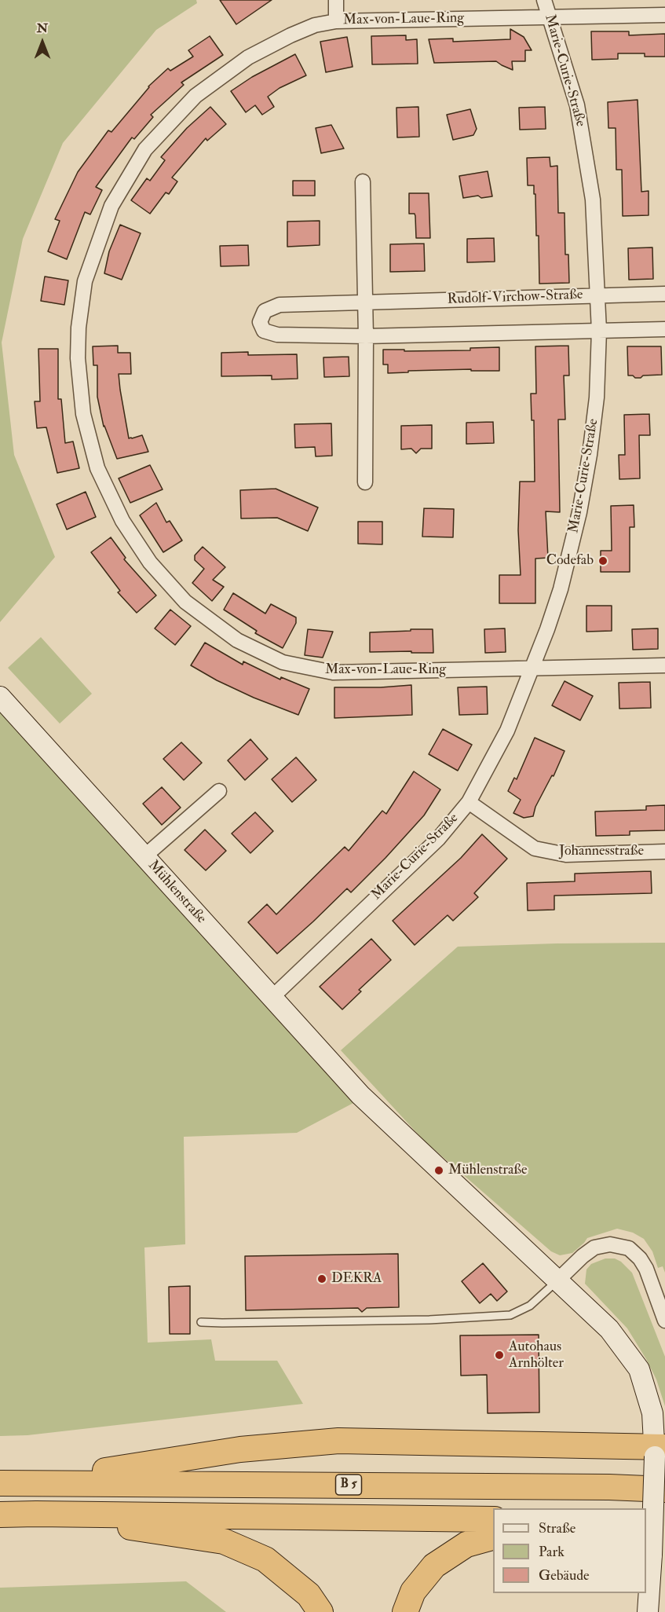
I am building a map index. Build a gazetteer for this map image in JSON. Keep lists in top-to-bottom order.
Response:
{
  "streets": {
    "highway": ["B 5"],
    "street": [
      "Max-von-Laue-Ring",
      "Marie-Curie-Straße",
      "Rudolf-Virchow-Straße",
      "Johannesstraße",
      "Mühlenstraße"
    ]
  },
  "crossings": [
    ["Max-von-Laue-Ring", "Marie-Curie-Straße"],
    ["Marie-Curie-Straße", "Rudolf-Virchow-Straße"],
    ["Marie-Curie-Straße", "Johannesstraße"],
    ["Marie-Curie-Straße", "Mühlenstraße"]
  ],
  "places": [
    "Codefab",
    "Mühlenstraße",
    "DEKRA",
    "Autohaus Arnhölter"
  ],
  "legend": ["Straße", "Park", "Gebäude"],
  "north": "top"
}
